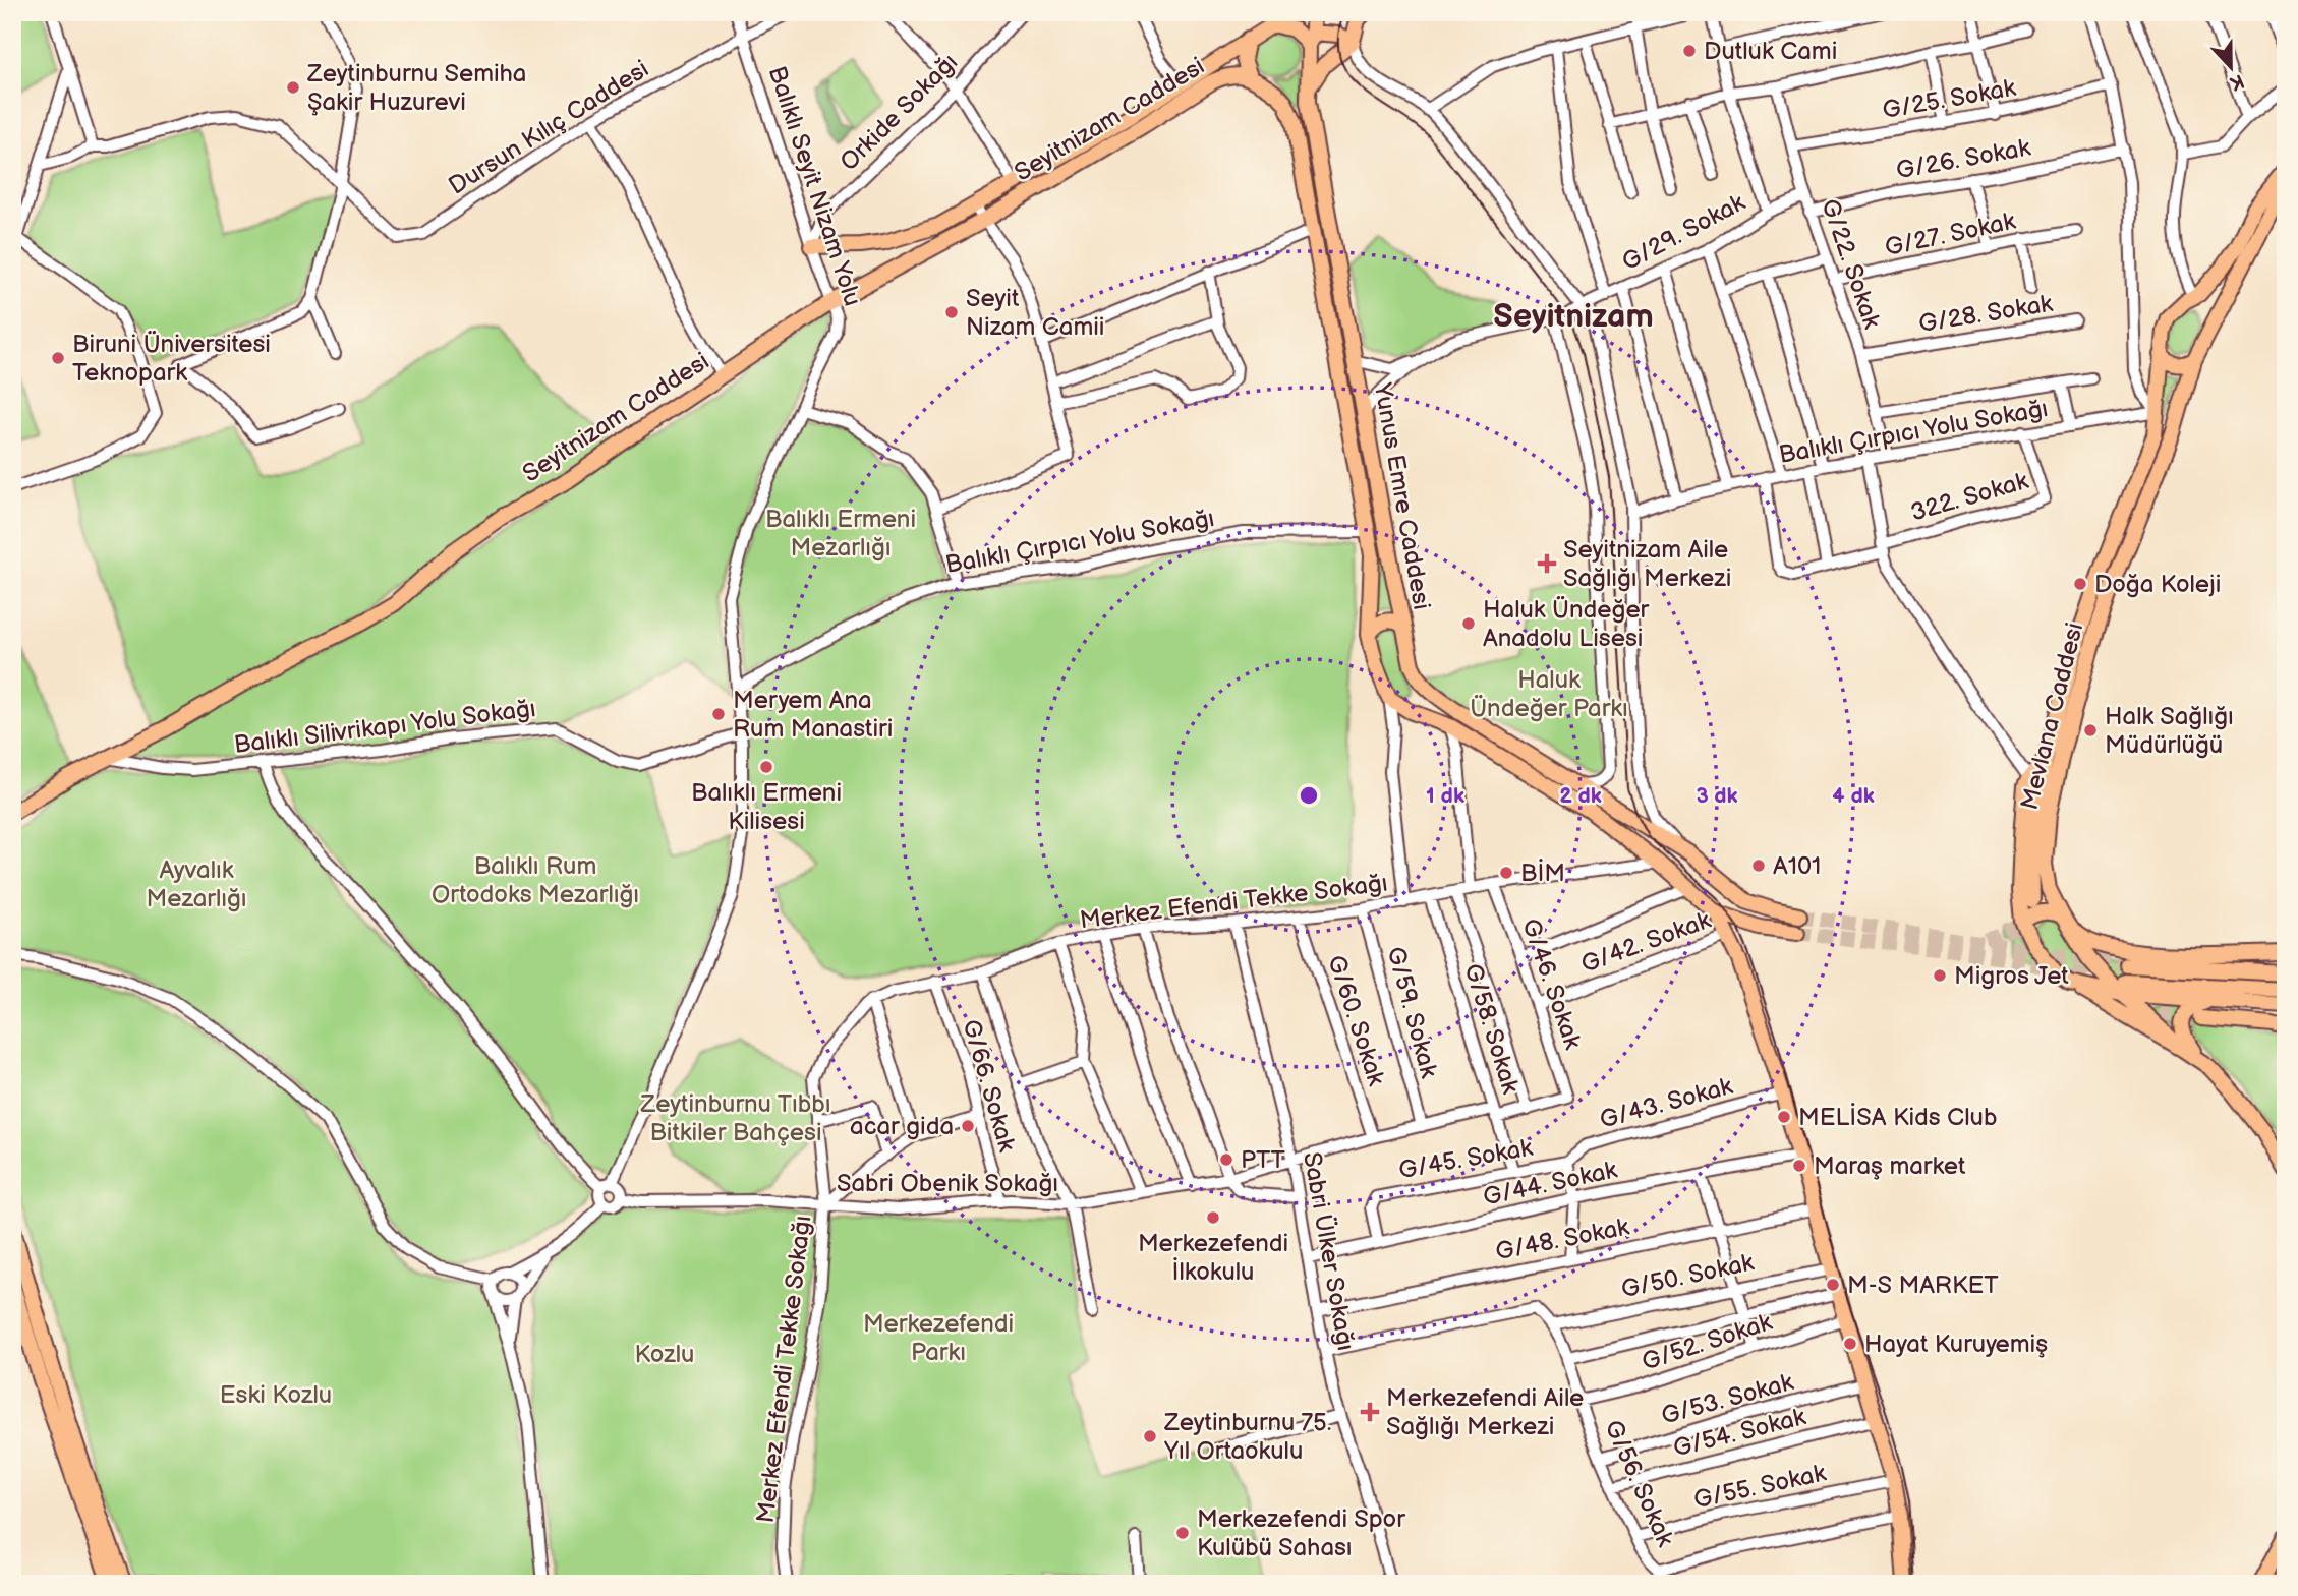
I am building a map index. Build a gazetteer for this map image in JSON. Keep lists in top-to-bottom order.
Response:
{
  "streets": {
    "main road": ["Seyitnizam Caddesi", "Yunus Emre Caddesi", "Mevlana Caddesi"],
    "street": [
      "G/25. Sokak",
      "Orkide Sokağı",
      "Dursun Kılıç Caddesi",
      "G/26. Sokak",
      "Balıklı Seyit Nizam Yolu",
      "G/29. Sokak",
      "G/27. Sokak",
      "G/22. Sokak",
      "G/28. Sokak",
      "Balıklı Çırpıcı Yolu Sokağı",
      "322. Sokak",
      "Balıklı Silivrikapı Yolu Sokağı",
      "Merkez Efendi Tekke Sokağı",
      "G/42. Sokak",
      "G/46. Sokak",
      "G/59. Sokak",
      "G/60. Sokak",
      "G/58. Sokak",
      "G/66. Sokak",
      "G/43. Sokak",
      "G/45. Sokak",
      "Sabri Obenik Sokağı",
      "G/44. Sokak",
      "G/48. Sokak",
      "Sabri Ülker Sokağı",
      "G/50. Sokak",
      "G/52. Sokak",
      "G/53. Sokak",
      "G/54. Sokak",
      "G/56. Sokak",
      "G/55. Sokak"
    ]
  },
  "crossings": [
    ["G/25. Sokak", "G/22. Sokak"],
    ["Orkide Sokağı", "Seyitnizam Caddesi"],
    ["Orkide Sokağı", "Balıklı Seyit Nizam Yolu"],
    ["Seyitnizam Caddesi", "Balıklı Seyit Nizam Yolu"],
    ["Seyitnizam Caddesi", "Yunus Emre Caddesi"],
    ["Seyitnizam Caddesi", "Balıklı Silivrikapı Yolu Sokağı"],
    ["Dursun Kılıç Caddesi", "Balıklı Seyit Nizam Yolu"],
    ["G/26. Sokak", "G/22. Sokak"],
    ["Balıklı Seyit Nizam Yolu", "Balıklı Çırpıcı Yolu Sokağı"],
    ["Balıklı Seyit Nizam Yolu", "Balıklı Silivrikapı Yolu Sokağı"],
    ["Balıklı Seyit Nizam Yolu", "Sabri Obenik Sokağı"],
    ["G/29. Sokak", "G/22. Sokak"],
    ["G/27. Sokak", "G/22. Sokak"],
    ["G/22. Sokak", "G/28. Sokak"],
    ["G/22. Sokak", "Balıklı Çırpıcı Yolu Sokağı"],
    ["Balıklı Çırpıcı Yolu Sokağı", "Yunus Emre Caddesi"],
    ["Balıklı Çırpıcı Yolu Sokağı", "322. Sokak"],
    ["Balıklı Çırpıcı Yolu Sokağı", "Mevlana Caddesi"],
    ["Merkez Efendi Tekke Sokağı", "G/46. Sokak"],
    ["Merkez Efendi Tekke Sokağı", "G/59. Sokak"],
    ["Merkez Efendi Tekke Sokağı", "G/60. Sokak"],
    ["Merkez Efendi Tekke Sokağı", "G/58. Sokak"],
    ["Merkez Efendi Tekke Sokağı", "G/66. Sokak"],
    ["Merkez Efendi Tekke Sokağı", "Sabri Obenik Sokağı"],
    ["Merkez Efendi Tekke Sokağı", "Sabri Ülker Sokağı"],
    ["G/42. Sokak", "G/46. Sokak"],
    ["G/46. Sokak", "Sabri Obenik Sokağı"],
    ["G/59. Sokak", "Sabri Obenik Sokağı"],
    ["G/60. Sokak", "Sabri Obenik Sokağı"],
    ["G/58. Sokak", "G/45. Sokak"],
    ["G/58. Sokak", "Sabri Obenik Sokağı"],
    ["G/66. Sokak", "Sabri Obenik Sokağı"],
    ["G/43. Sokak", "G/45. Sokak"],
    ["G/45. Sokak", "G/44. Sokak"],
    ["Sabri Obenik Sokağı", "Sabri Ülker Sokağı"],
    ["G/44. Sokak", "Sabri Ülker Sokağı"],
    ["G/48. Sokak", "Sabri Ülker Sokağı"],
    ["G/50. Sokak", "G/56. Sokak"],
    ["G/52. Sokak", "G/56. Sokak"],
    ["G/53. Sokak", "G/56. Sokak"],
    ["G/54. Sokak", "G/56. Sokak"],
    ["G/56. Sokak", "G/55. Sokak"]
  ],
  "districts": ["Seyitnizam"],
  "parks": [
    "Balıklı Ermeni Mezarlığı",
    "Haluk Ündeğer Parkı",
    "Balıklı Rum Ortodoks Mezarlığı",
    "Ayvalık Mezarlığı",
    "Zeytinburnu Tıbbı Bitkiler Bahçesi",
    "Merkezefendi Parkı",
    "Kozlu",
    "Eski Kozlu"
  ],
  "places": {
    "other": [
      "Dutluk Cami",
      "Zeytinburnu Semiha Şakir Huzurevi",
      "Seyit Nizam Camii",
      "Biruni Üniversitesi Teknopark",
      "Doğa Koleji",
      "Haluk Ündeğer Anadolu Lisesi",
      "Meryem Ana Rum Manastiri",
      "Halk Sağlığı Müdürlüğü",
      "Balıklı Ermeni Kilisesi",
      "A101",
      "BİM",
      "Migros Jet",
      "MELİSA Kids Club",
      "acar gida",
      "PTT",
      "Maraş market",
      "Merkezefendi İlkokulu",
      "M-S MARKET",
      "Hayat Kuruyemiş",
      "Zeytinburnu 75. Yıl Ortaokulu",
      "Merkezefendi Spor Kulübü Sahası"
    ],
    "health": ["Seyitnizam Aile Sağlığı Merkezi", "Merkezefendi Aile Sağlığı Merkezi"]
  },
  "north": "bottom",
  "rings": [
    "1 dk",
    "2 dk",
    "3 dk",
    "4 dk"
  ]
}
